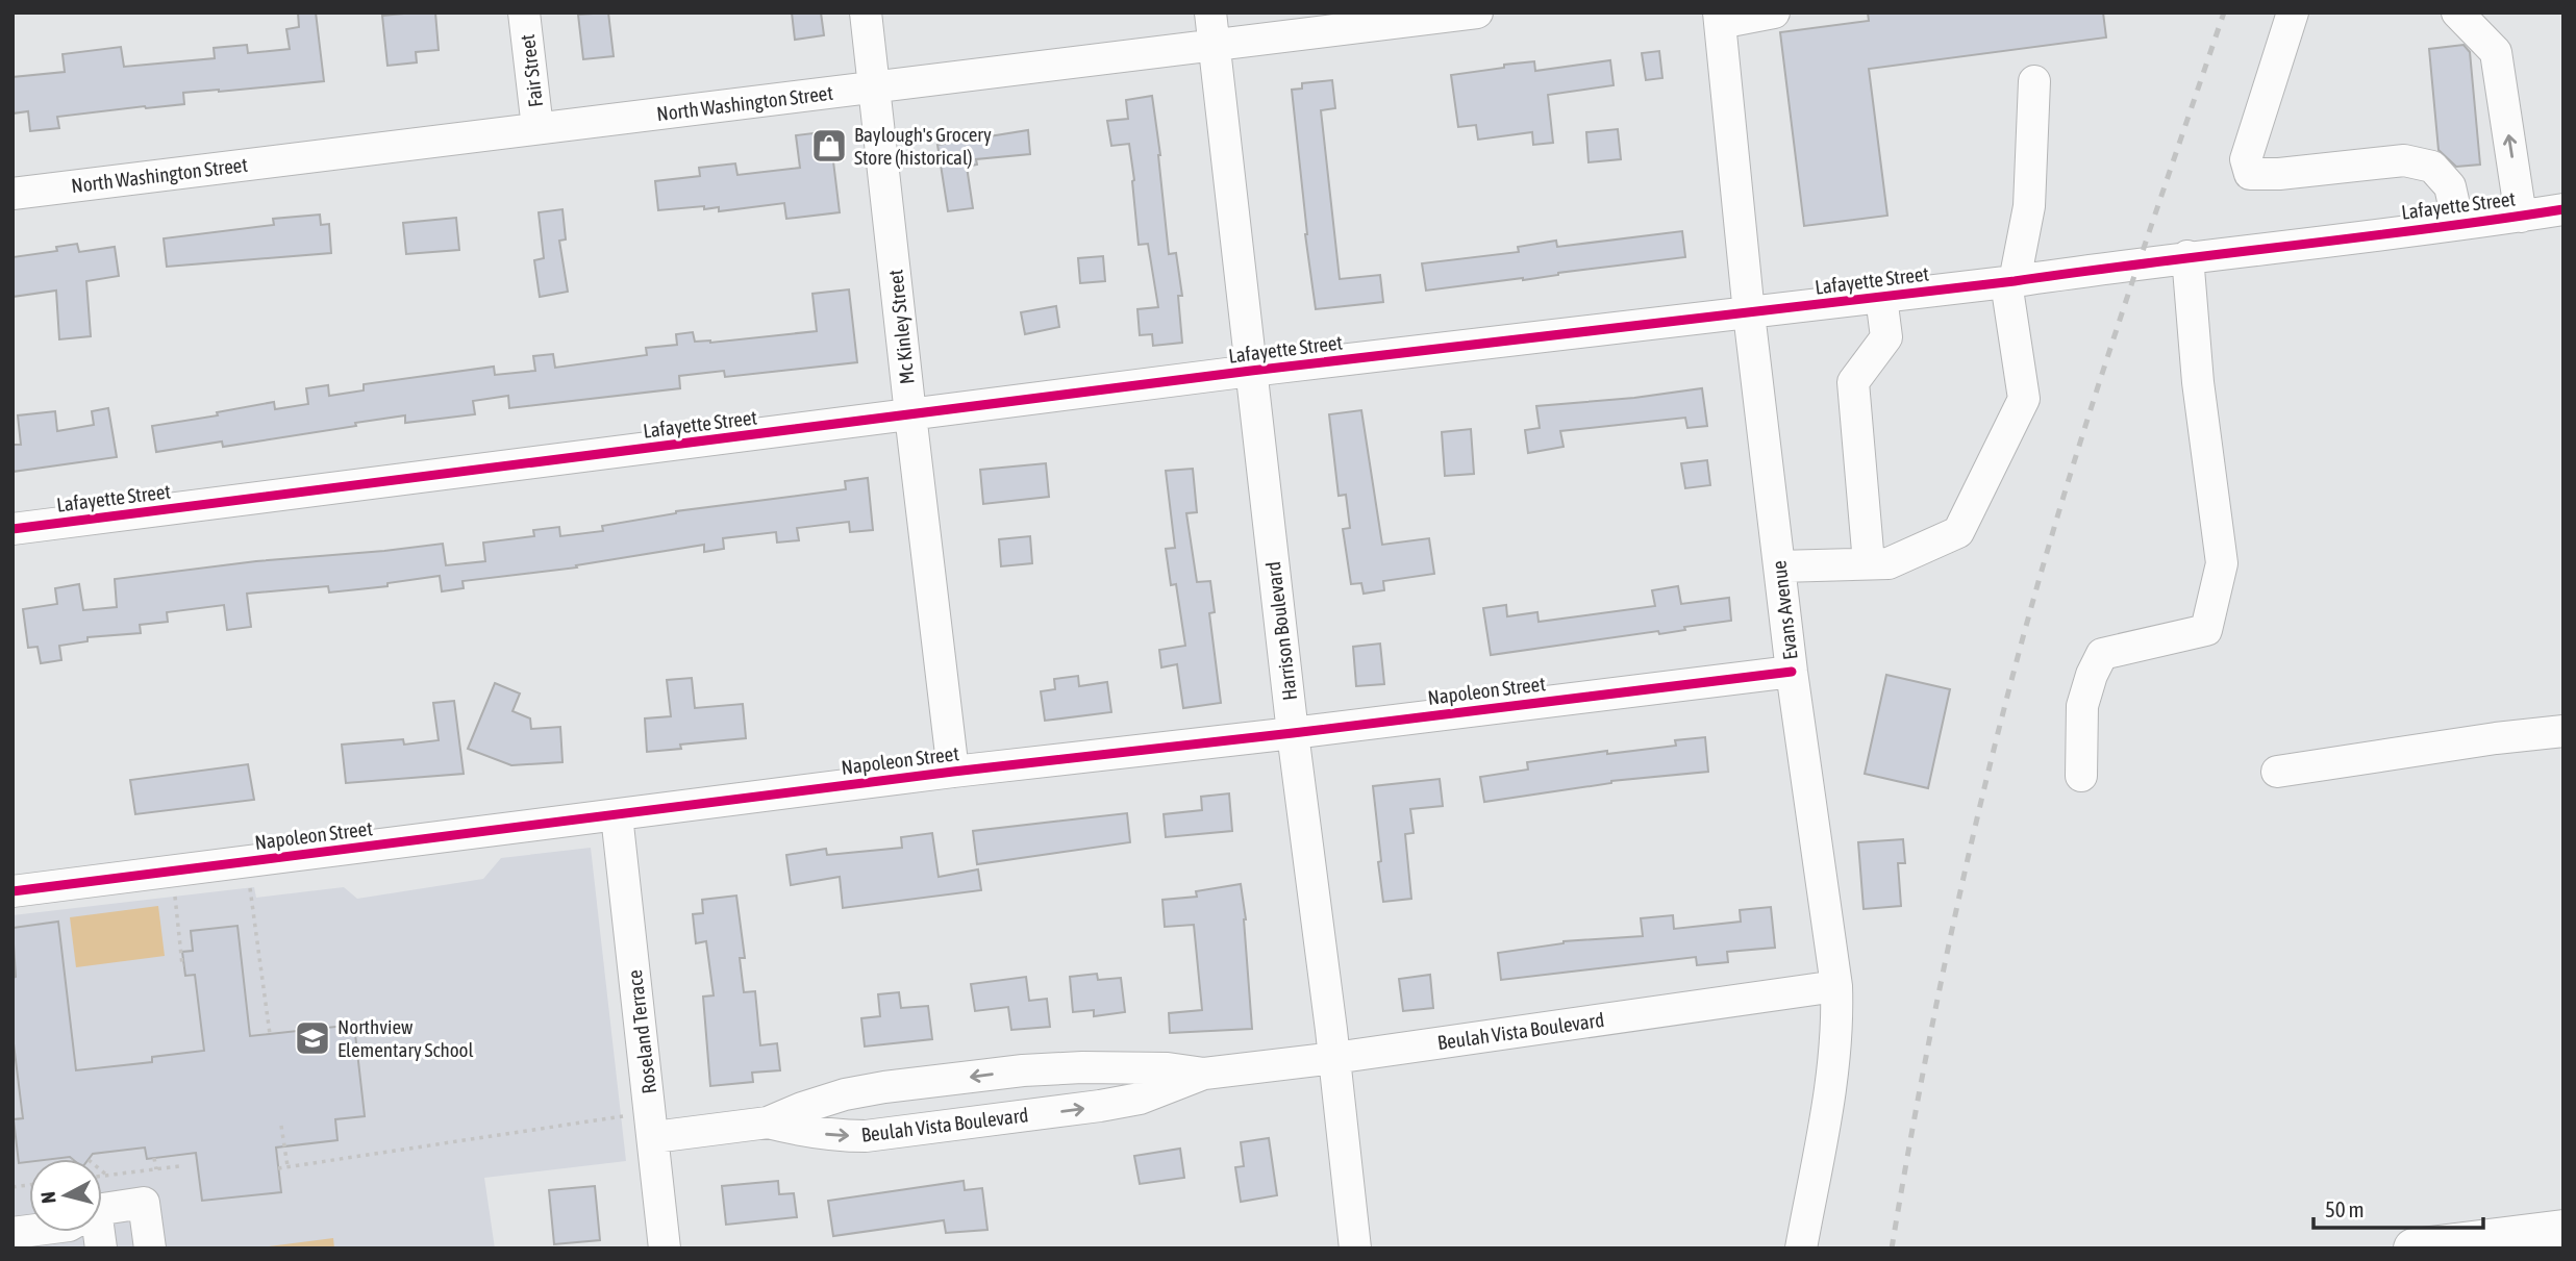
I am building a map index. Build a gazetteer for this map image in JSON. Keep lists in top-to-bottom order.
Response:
{
  "streets": {
    "street": [
      "Fair Street",
      "North Washington Street",
      "Lafayette Street",
      "Mc Kinley Street",
      "Evans Avenue",
      "Harrison Boulevard",
      "Napoleon Street",
      "Beulah Vista Boulevard",
      "Roseland Terrace"
    ]
  },
  "crossings": [
    ["Fair Street", "North Washington Street"],
    ["North Washington Street", "Mc Kinley Street"],
    ["North Washington Street", "Harrison Boulevard"],
    ["Lafayette Street", "Mc Kinley Street"],
    ["Lafayette Street", "Evans Avenue"],
    ["Lafayette Street", "Harrison Boulevard"],
    ["Mc Kinley Street", "Napoleon Street"],
    ["Evans Avenue", "Napoleon Street"],
    ["Evans Avenue", "Beulah Vista Boulevard"],
    ["Harrison Boulevard", "Napoleon Street"],
    ["Harrison Boulevard", "Beulah Vista Boulevard"],
    ["Napoleon Street", "Roseland Terrace"],
    ["Beulah Vista Boulevard", "Roseland Terrace"]
  ],
  "places": {
    "shop": ["Baylough's Grocery Store (historical)"],
    "school or university": ["Northview Elementary School"]
  },
  "scale_bar": "50 m",
  "north": "left"
}
